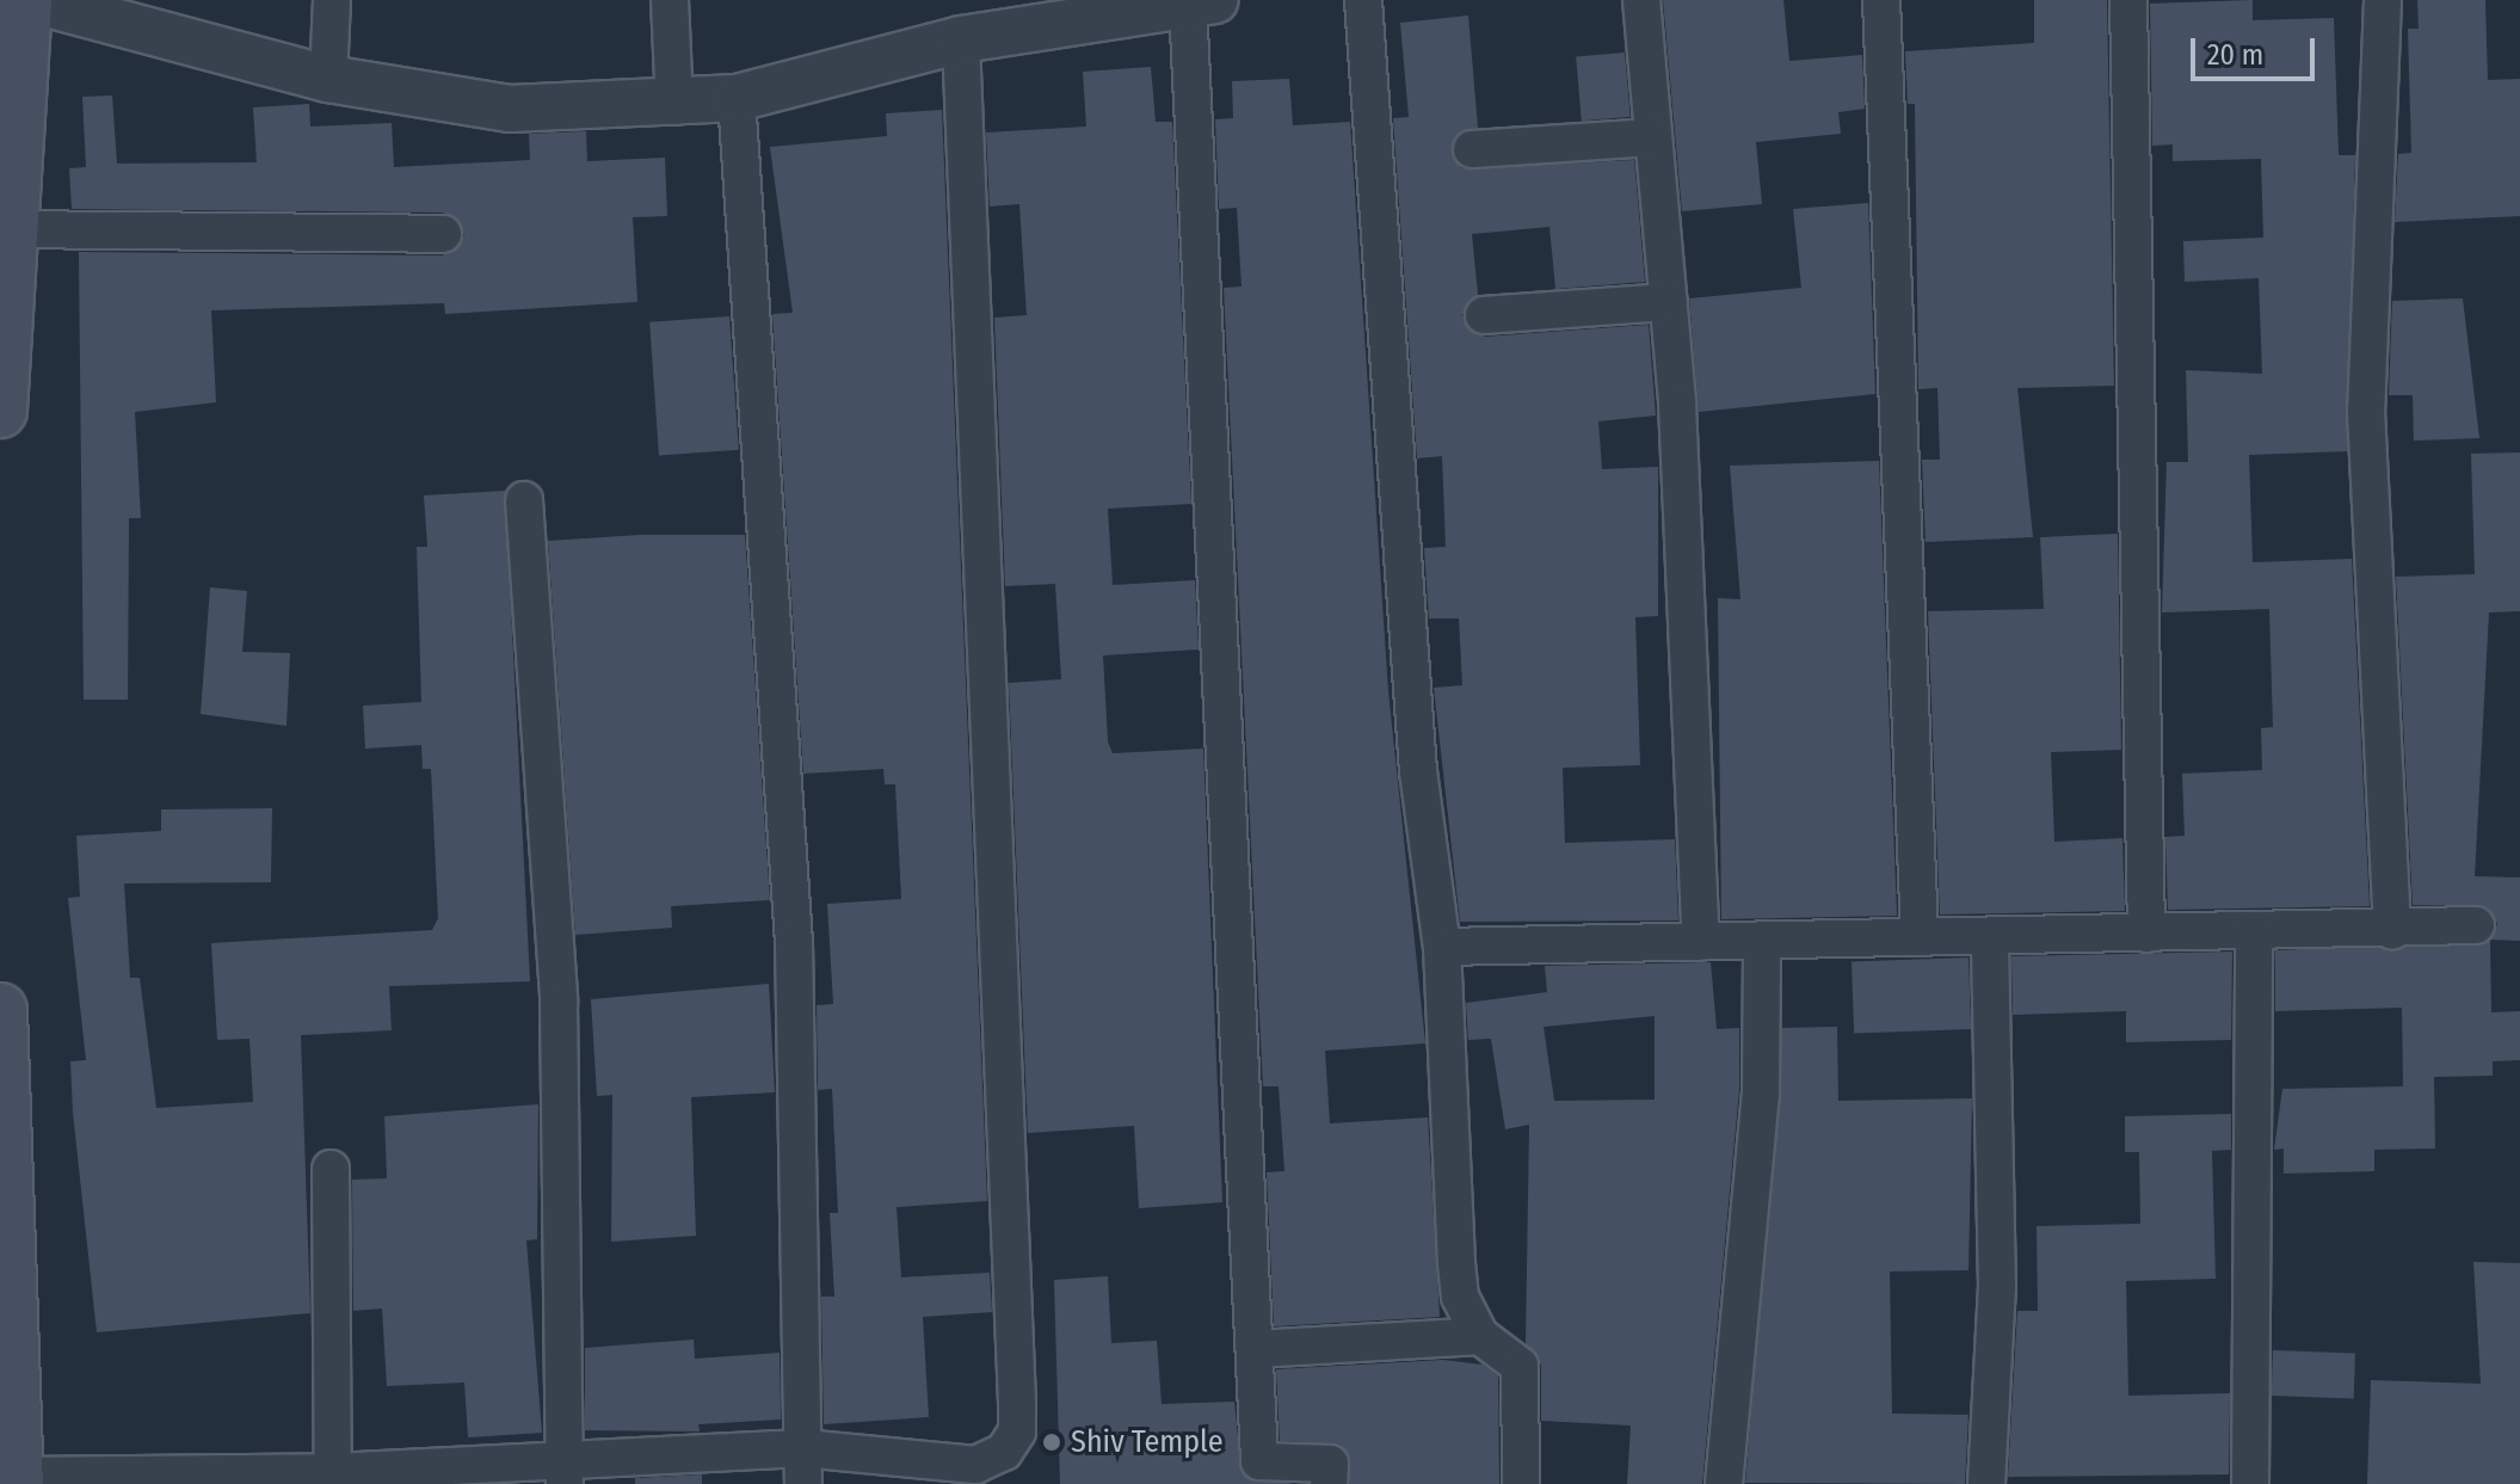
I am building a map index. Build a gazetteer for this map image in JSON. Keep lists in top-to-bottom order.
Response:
{
  "places": ["Shiv Temple"],
  "scale_bar": "20 m"
}
